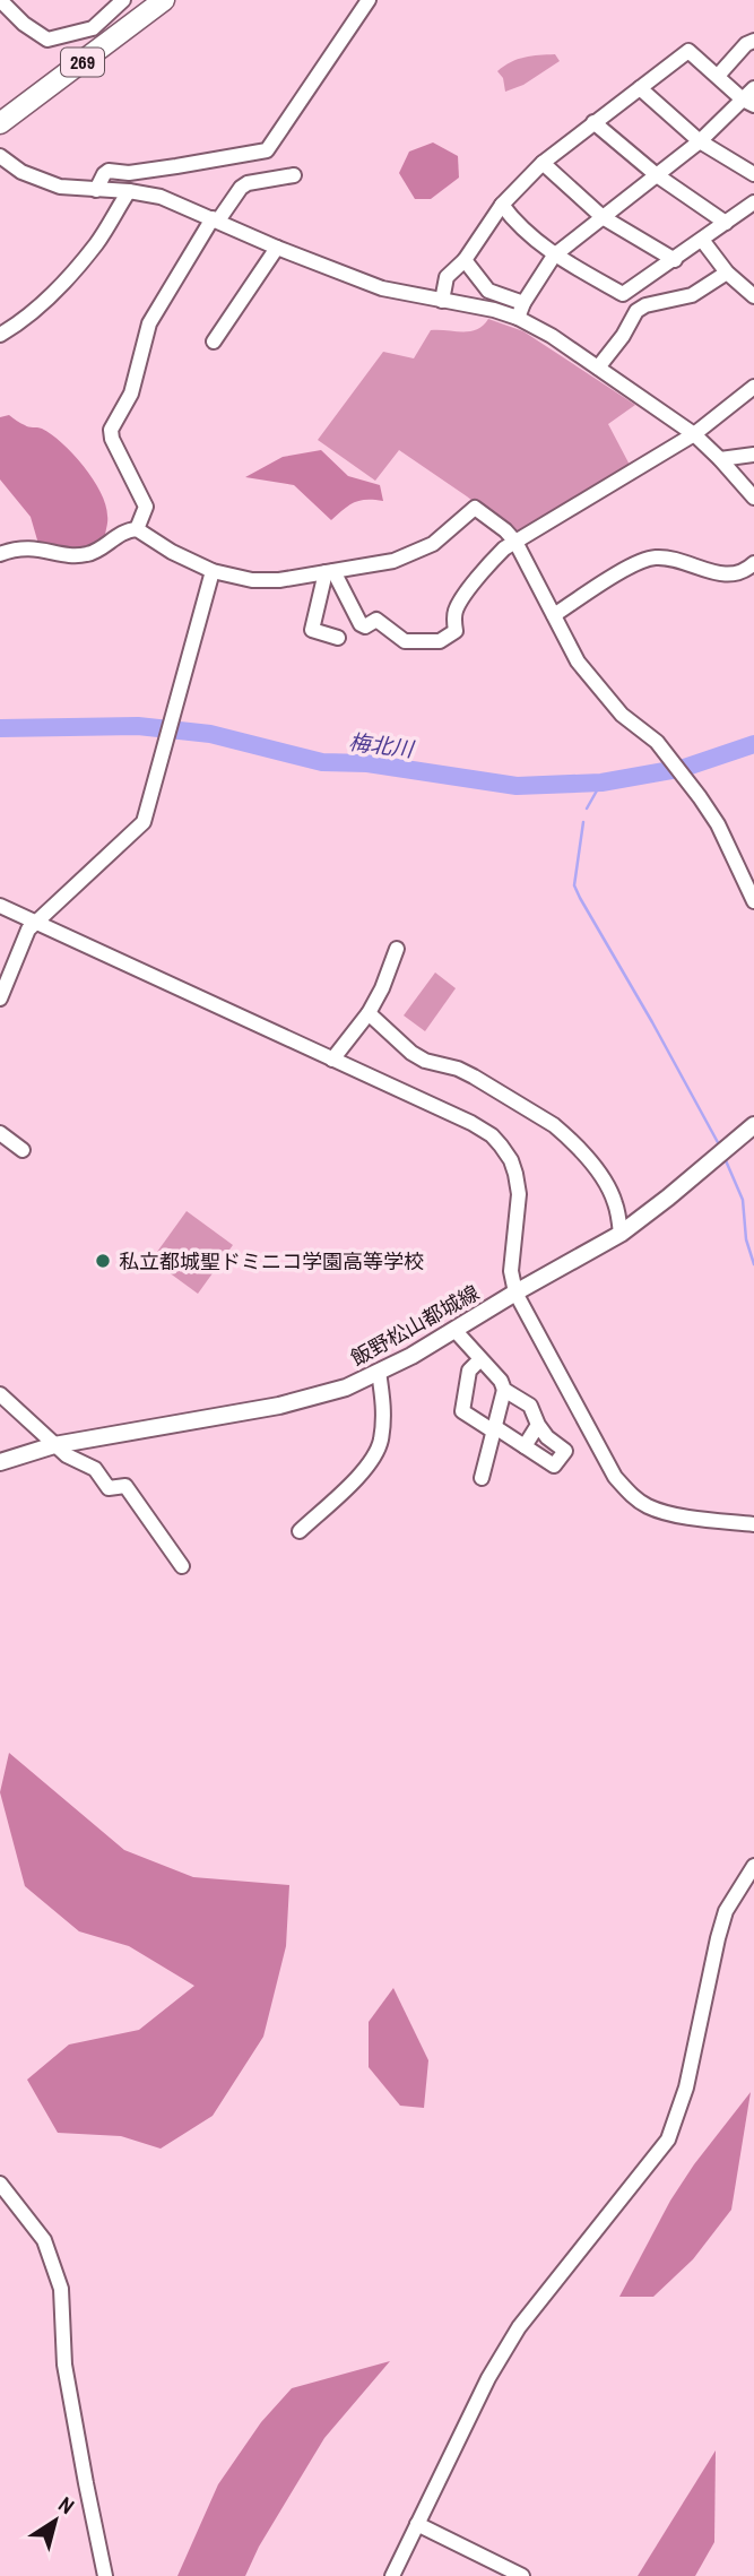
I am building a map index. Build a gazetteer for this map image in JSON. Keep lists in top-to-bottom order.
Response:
{
  "streets": {
    "highway": ["269"],
    "main road": ["飯野松山都城線"]
  },
  "water": ["梅北川"],
  "places": ["私立都城聖ドミニコ学園高等学校"],
  "north": "top right"
}
